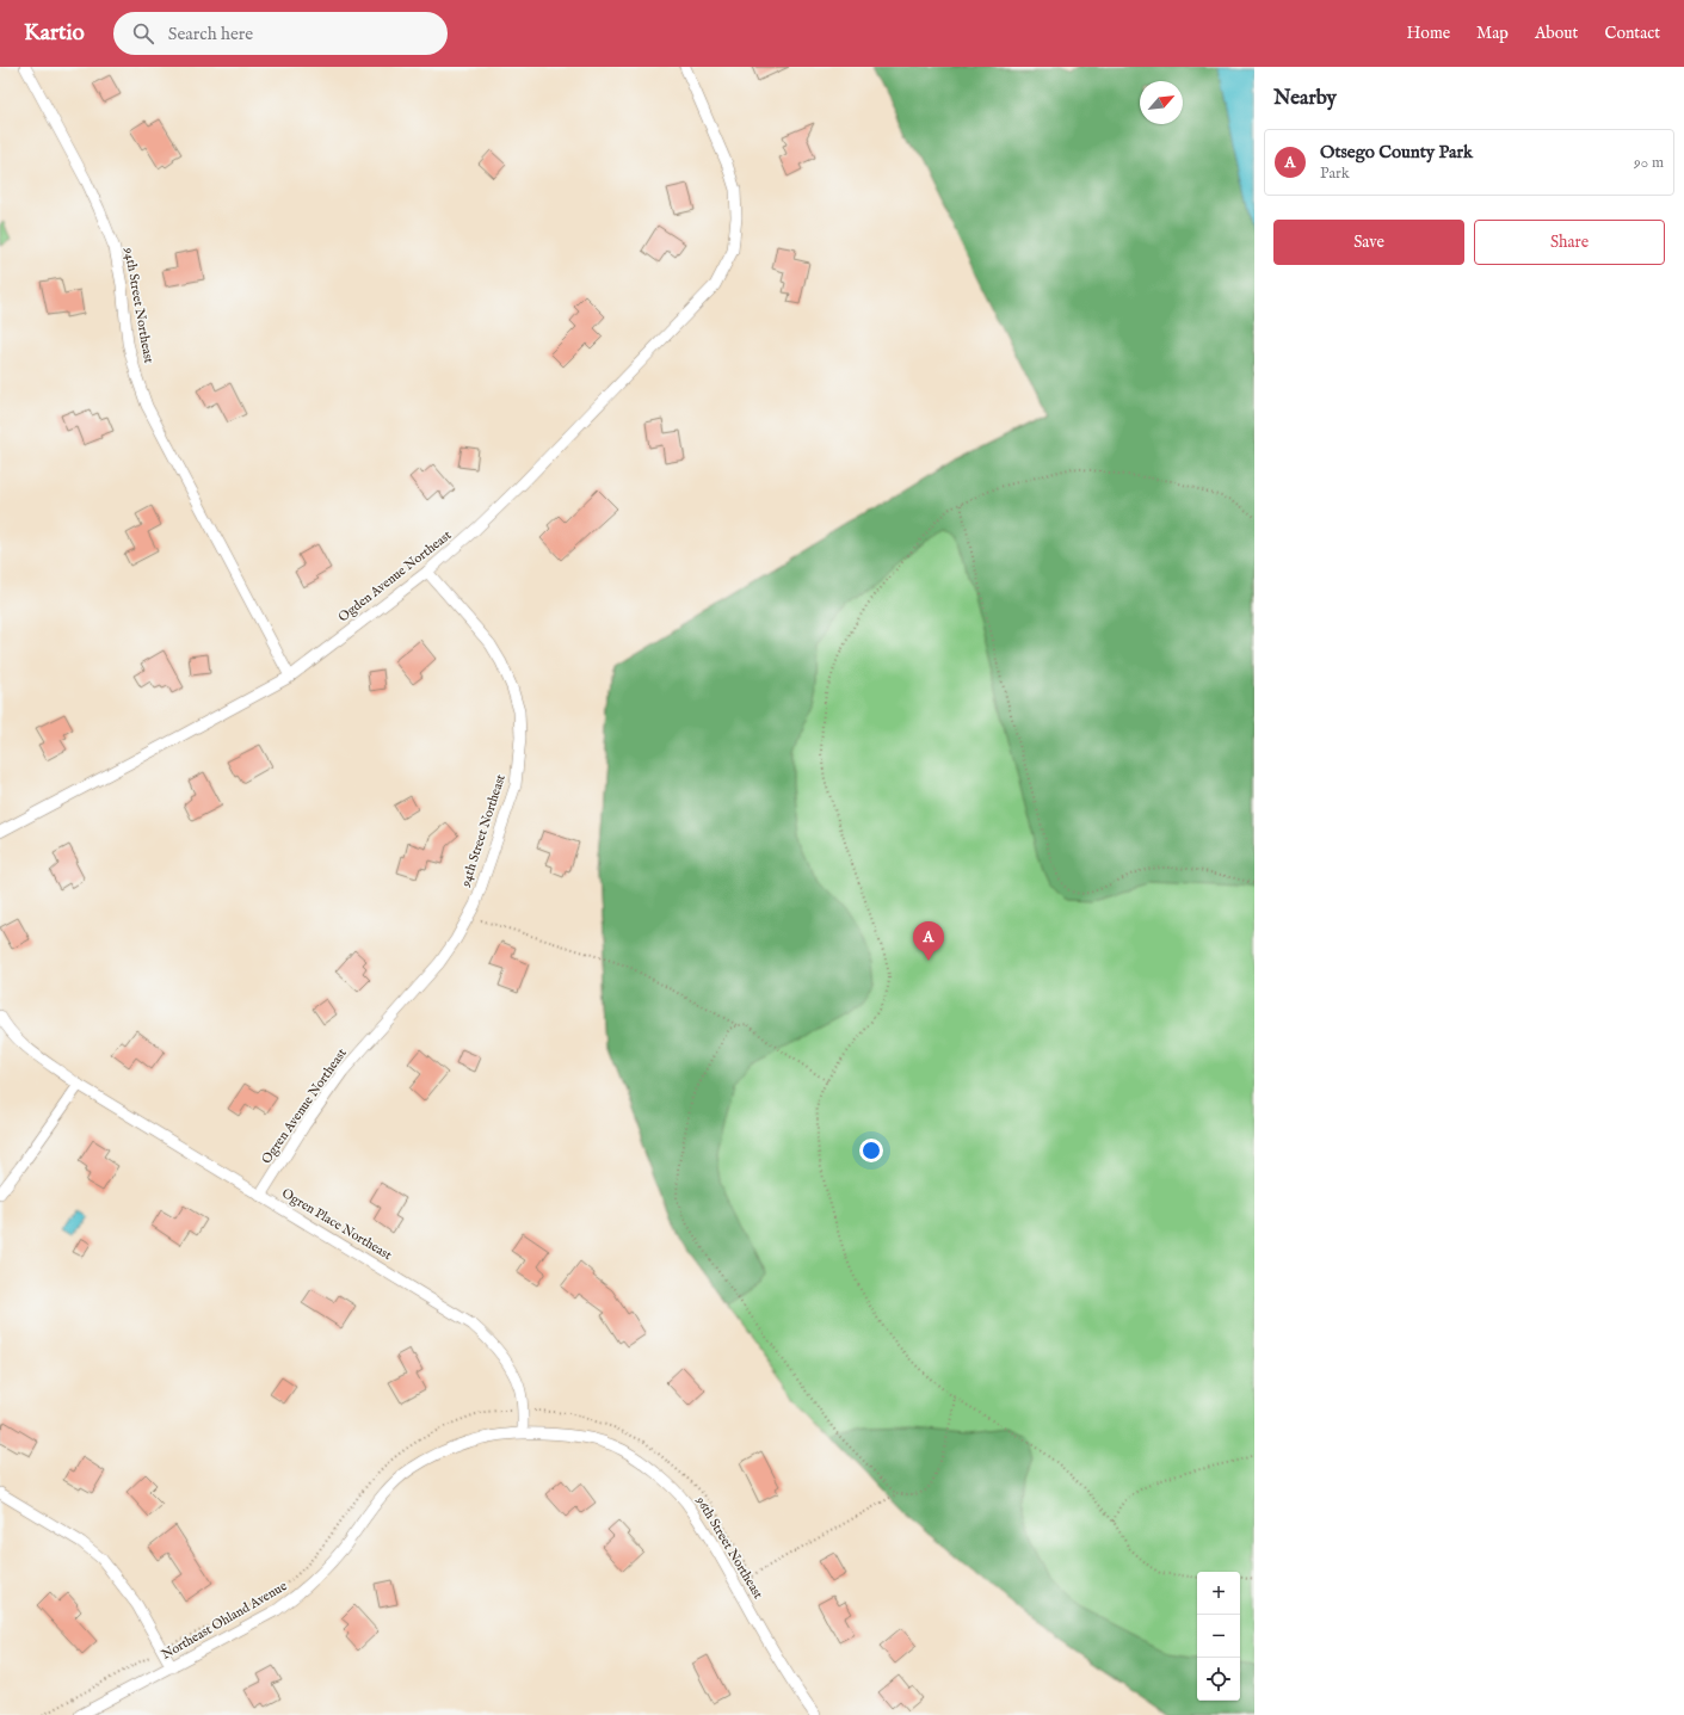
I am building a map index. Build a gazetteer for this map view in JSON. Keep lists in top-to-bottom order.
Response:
{
  "streets": {
    "street": [
      "94th Street Northeast",
      "Ogden Avenue Northeast",
      "Ogren Avenue Northeast",
      "Ogren Place Northeast",
      "96th Street Northeast",
      "Northeast Ohland Avenue"
    ]
  },
  "crossings": [
    ["94th Street Northeast", "Ogden Avenue Northeast"],
    ["94th Street Northeast", "Ogren Avenue Northeast"],
    ["Ogren Avenue Northeast", "Ogren Place Northeast"],
    ["Ogren Place Northeast", "96th Street Northeast"],
    ["Ogren Place Northeast", "Northeast Ohland Avenue"],
    ["96th Street Northeast", "Northeast Ohland Avenue"]
  ],
  "north": "top right",
  "page": {
    "header": "Kartio",
    "search": "Search here",
    "nav": [
      "Home",
      "Map",
      "About",
      "Contact"
    ],
    "heading": "Nearby",
    "list": [
      {
        "mark": "A",
        "name": "Otsego County Park",
        "note": "Park",
        "value": "90 m"
      }
    ],
    "buttons": ["Save", "Share"],
    "pins": "A",
    "map_buttons": ["+", "−"]
  }
}
